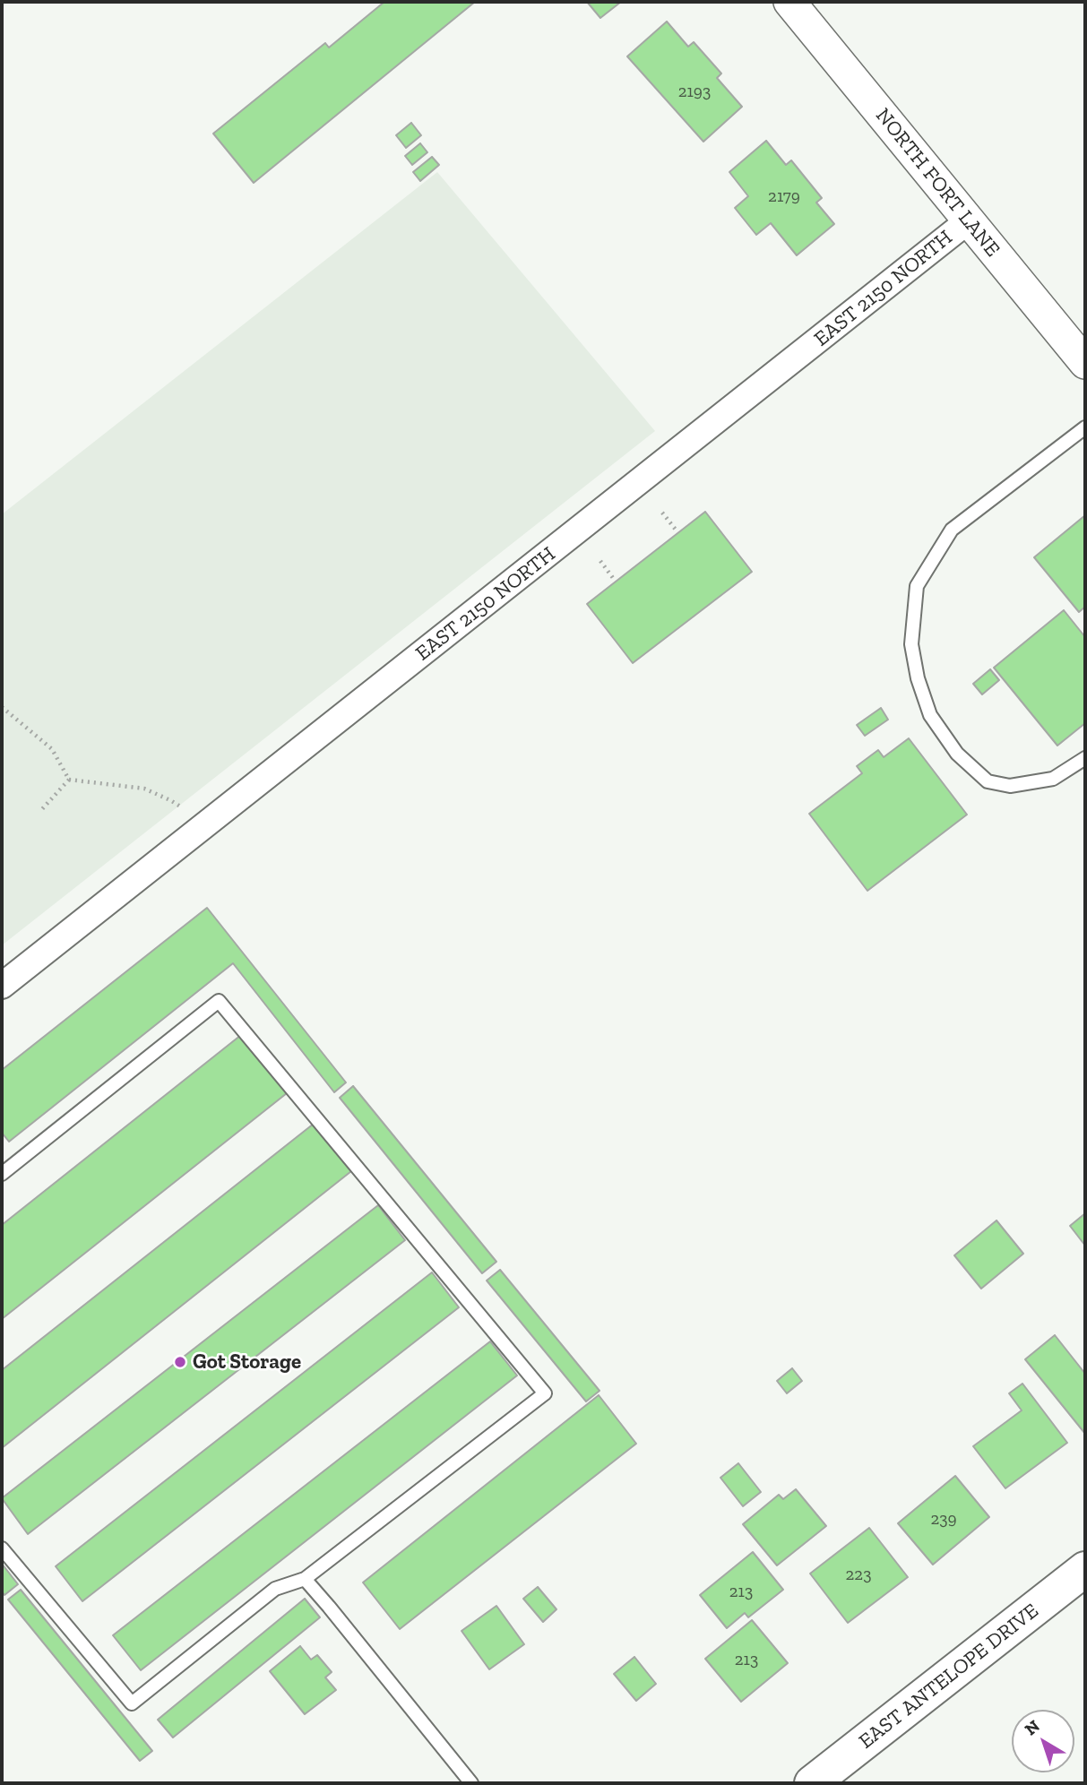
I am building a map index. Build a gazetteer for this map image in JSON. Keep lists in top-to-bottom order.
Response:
{
  "streets": {
    "main road": ["EAST ANTELOPE DRIVE"],
    "street": ["NORTH FORT LANE", "EAST 2150 NORTH"]
  },
  "crossings": [
    ["NORTH FORT LANE", "EAST 2150 NORTH"]
  ],
  "places": ["Got Storage"],
  "house_numbers": [
    "2193",
    "2179",
    "239",
    "223",
    "213",
    "213"
  ],
  "north": "top left"
}
